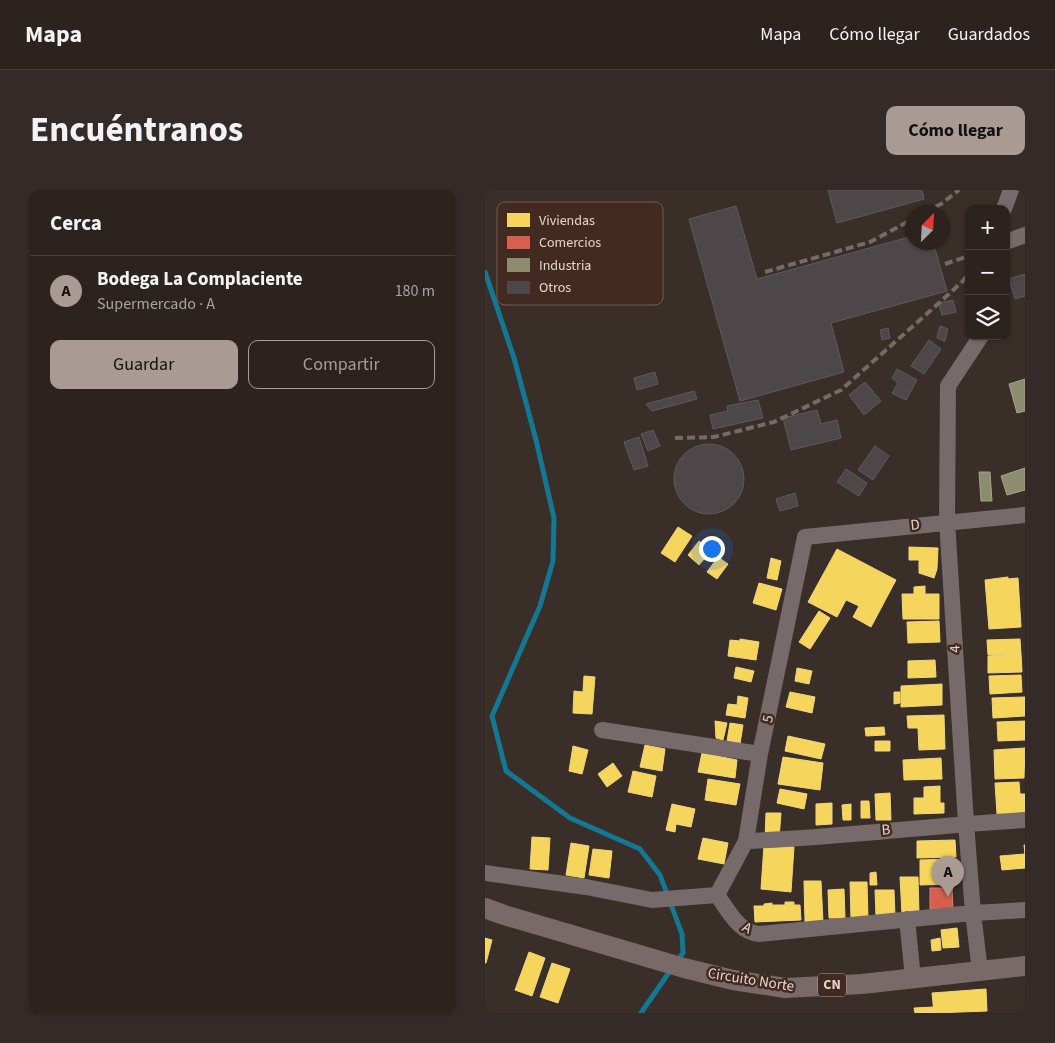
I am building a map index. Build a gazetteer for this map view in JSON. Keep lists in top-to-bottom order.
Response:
{
  "streets": {
    "main road": ["Circuito Norte", "CN"],
    "street": [
      "D",
      "4",
      "5",
      "B",
      "A"
    ]
  },
  "crossings": [
    ["D", "4"],
    ["D", "5"],
    ["4", "B"],
    ["4", "A"],
    ["4", "Circuito Norte"],
    ["5", "B"],
    ["5", "A"]
  ],
  "legend": [
    "Viviendas",
    "Comercios",
    "Industria",
    "Otros"
  ],
  "north": "top right",
  "page": {
    "header": "Mapa",
    "nav": ["Mapa", "Cómo llegar", "Guardados"],
    "title": "Encuéntranos",
    "buttons": [
      "Cómo llegar",
      ["Guardar", "Compartir"]
    ],
    "heading": "Cerca",
    "map_buttons": ["+", "−"],
    "list": [
      {
        "mark": "A",
        "name": "Bodega La Complaciente",
        "note": "Supermercado · A",
        "value": "180 m"
      }
    ],
    "pins": "A"
  }
}
